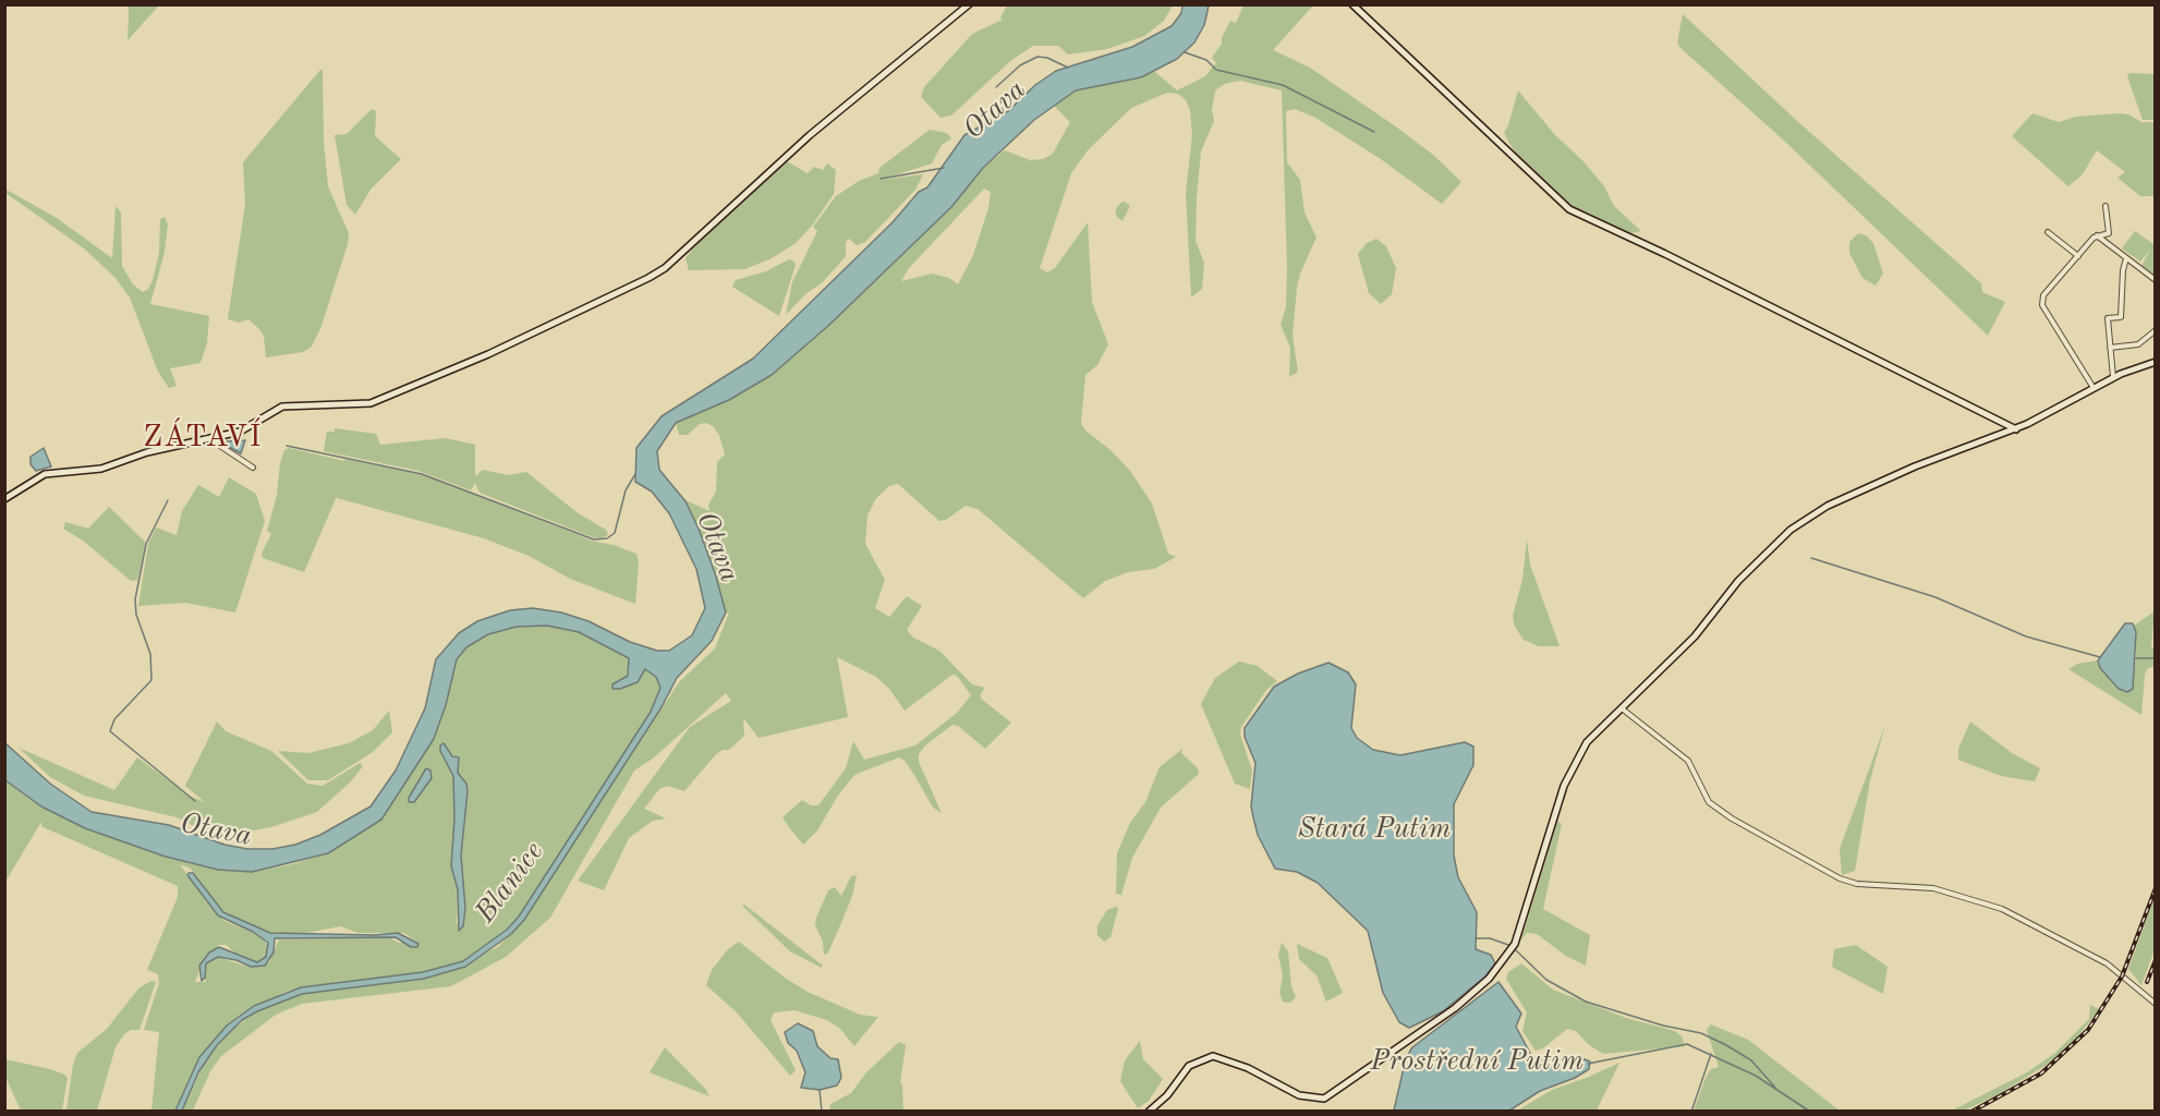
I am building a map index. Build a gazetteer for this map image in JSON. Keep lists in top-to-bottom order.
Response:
{
  "districts": ["ZÁTAVÍ"],
  "water": [
    "Otava",
    "Stará Putim",
    "Blanice",
    "Prostřední Putim"
  ]
}
